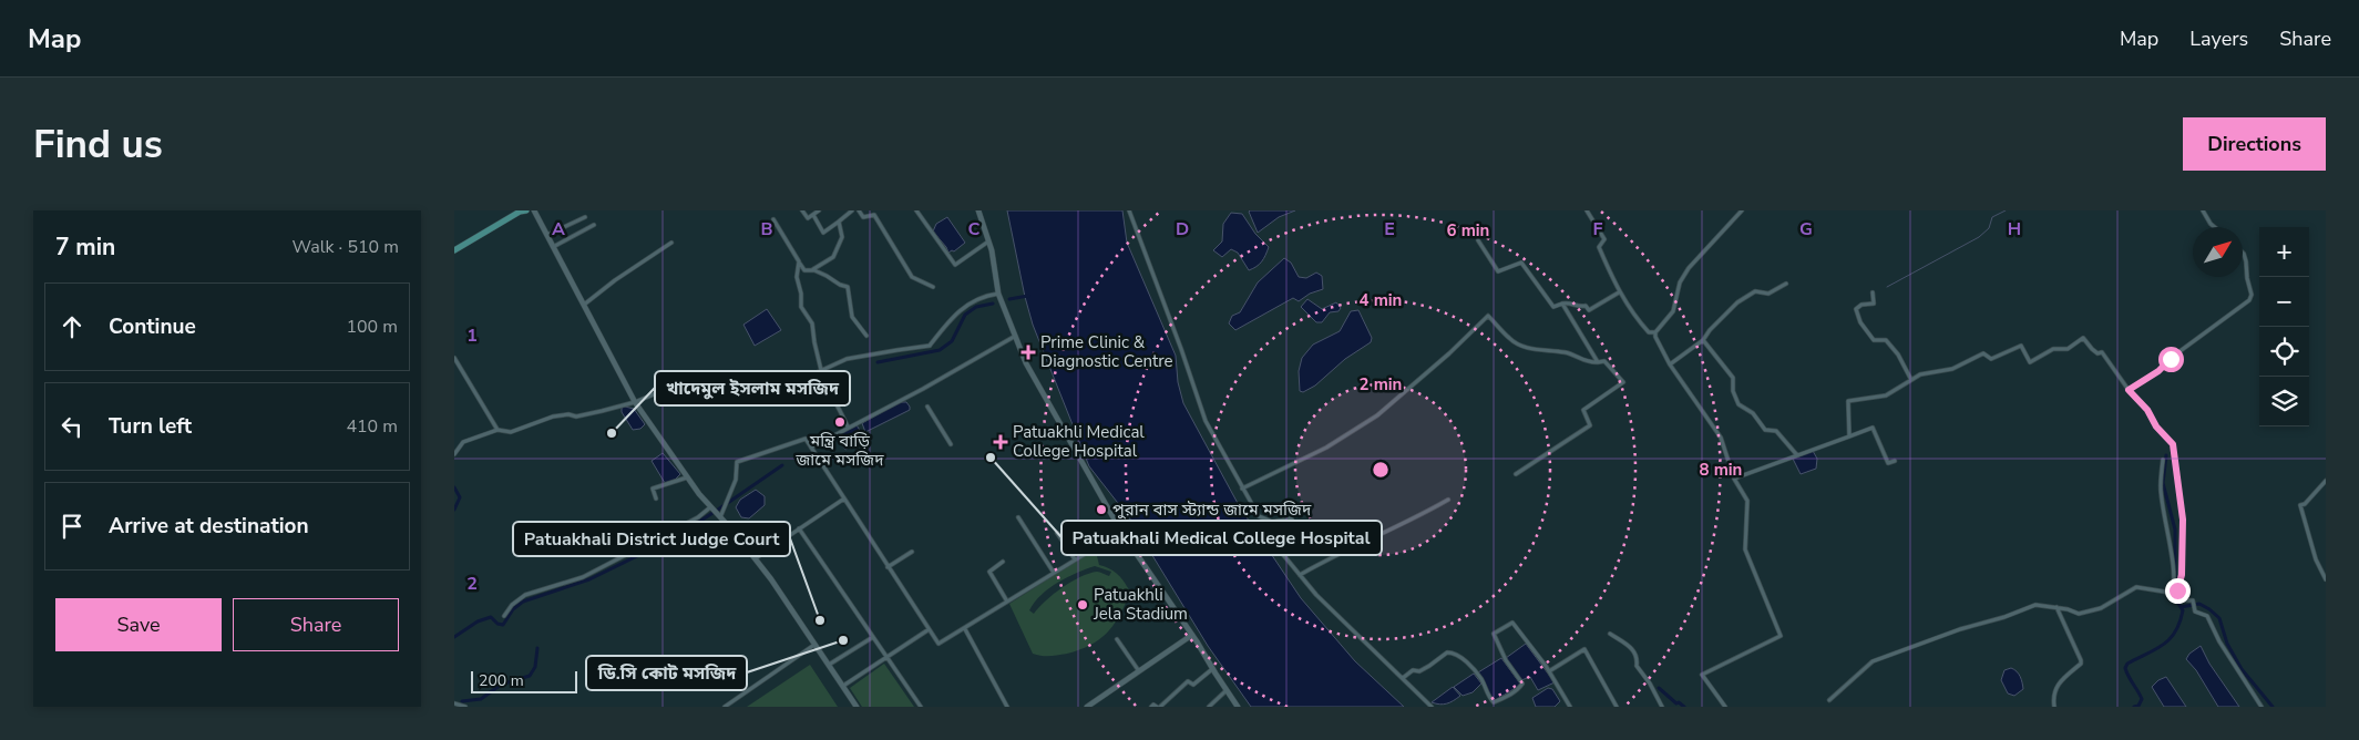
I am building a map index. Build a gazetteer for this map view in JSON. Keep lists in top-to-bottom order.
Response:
{
  "places": {
    "health": ["Prime Clinic & Diagnostic Centre", "Patuakhli Medical College Hospital"],
    "other": [
      "মন্ত্রি বাড়ি জামে মসজিদ",
      "খাদেমুল ইসলাম মসজিদ",
      "Patuakhali Medical College Hospital",
      "পুরান বাস স্ট্যান্ড জামে মসজিদ",
      "Patuakhli Jela Stadium",
      "Patuakhali District Judge Court",
      "ডি.সি কোট মসজিদ"
    ]
  },
  "scale_bar": "200 m",
  "north": "top right",
  "page": {
    "header": "Map",
    "nav": ["Map", "Layers", "Share"],
    "buttons": [
      "Directions",
      ["Save", "Share"]
    ],
    "title": "Find us",
    "heading": ["7 min", "Walk · 510 m"],
    "map_buttons": ["+", "−"],
    "list": [
      ["Continue", "100 m"],
      ["Turn left", "410 m"],
      "Arrive at destination"
    ],
    "scale": "200 m"
  },
  "grid": {
    "columns": [
      "A",
      "B",
      "C",
      "D",
      "E",
      "F",
      "G",
      "H"
    ],
    "rows": ["1", "2"]
  },
  "rings": [
    "6 min",
    "4 min",
    "2 min",
    "8 min"
  ]
}
